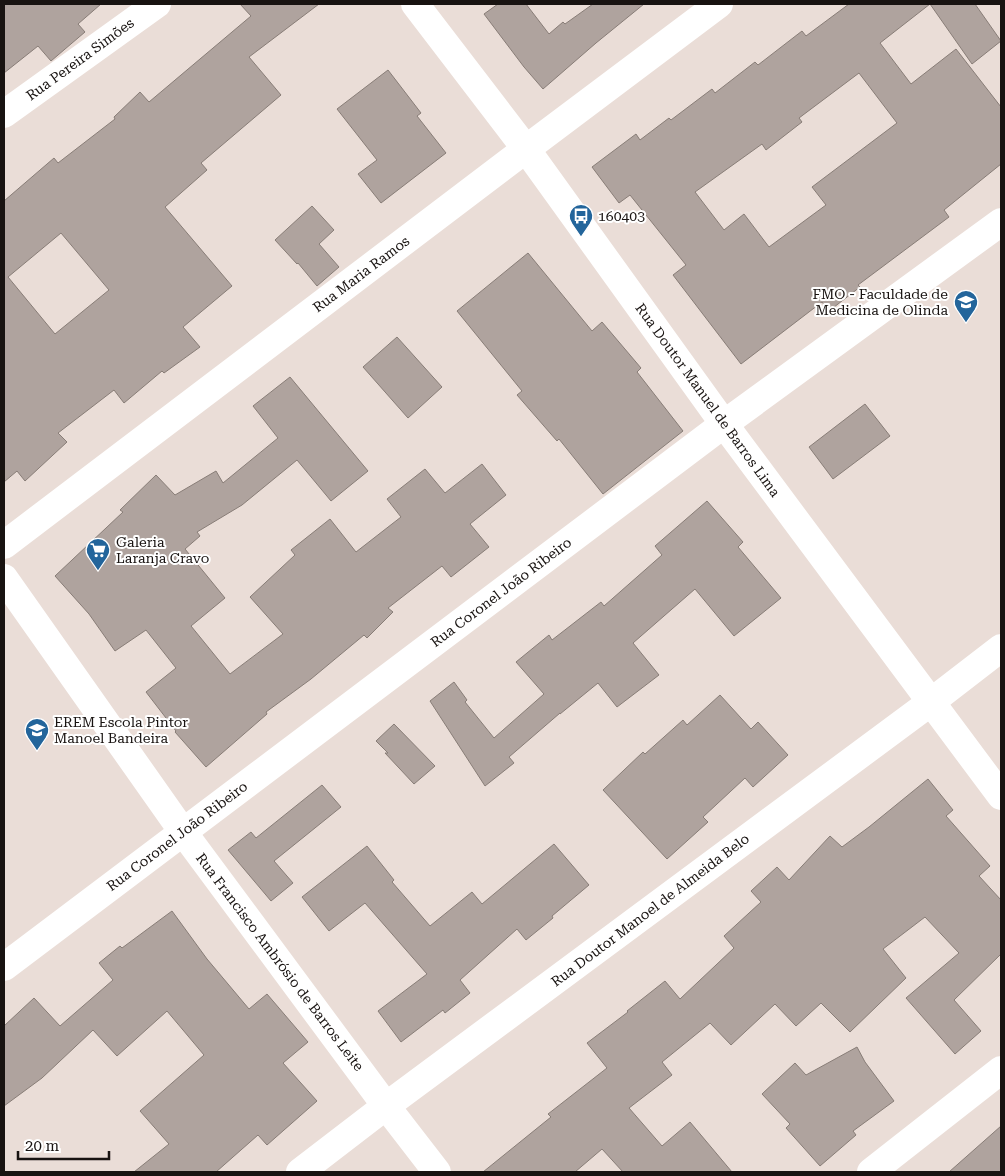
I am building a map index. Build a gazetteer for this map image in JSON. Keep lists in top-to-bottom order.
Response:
{
  "streets": {
    "street": [
      "Rua Pereira Simões",
      "Rua Maria Ramos",
      "Rua Doutor Manuel de Barros Lima",
      "Rua Coronel João Ribeiro",
      "Rua Doutor Manoel de Almeida Belo",
      "Rua Francisco Ambrósio de Barros Leite"
    ]
  },
  "crossings": [
    ["Rua Maria Ramos", "Rua Doutor Manuel de Barros Lima"],
    ["Rua Doutor Manuel de Barros Lima", "Rua Coronel João Ribeiro"],
    ["Rua Doutor Manuel de Barros Lima", "Rua Doutor Manoel de Almeida Belo"],
    ["Rua Coronel João Ribeiro", "Rua Francisco Ambrósio de Barros Leite"],
    ["Rua Doutor Manoel de Almeida Belo", "Rua Francisco Ambrósio de Barros Leite"]
  ],
  "places": {
    "bus stop": ["160403"],
    "school or university": ["FMO - Faculdade de Medicina de Olinda", "EREM Escola Pintor Manoel Bandeira"],
    "supermarket": ["Galeria Laranja Cravo"]
  },
  "scale_bar": "20 m"
}
